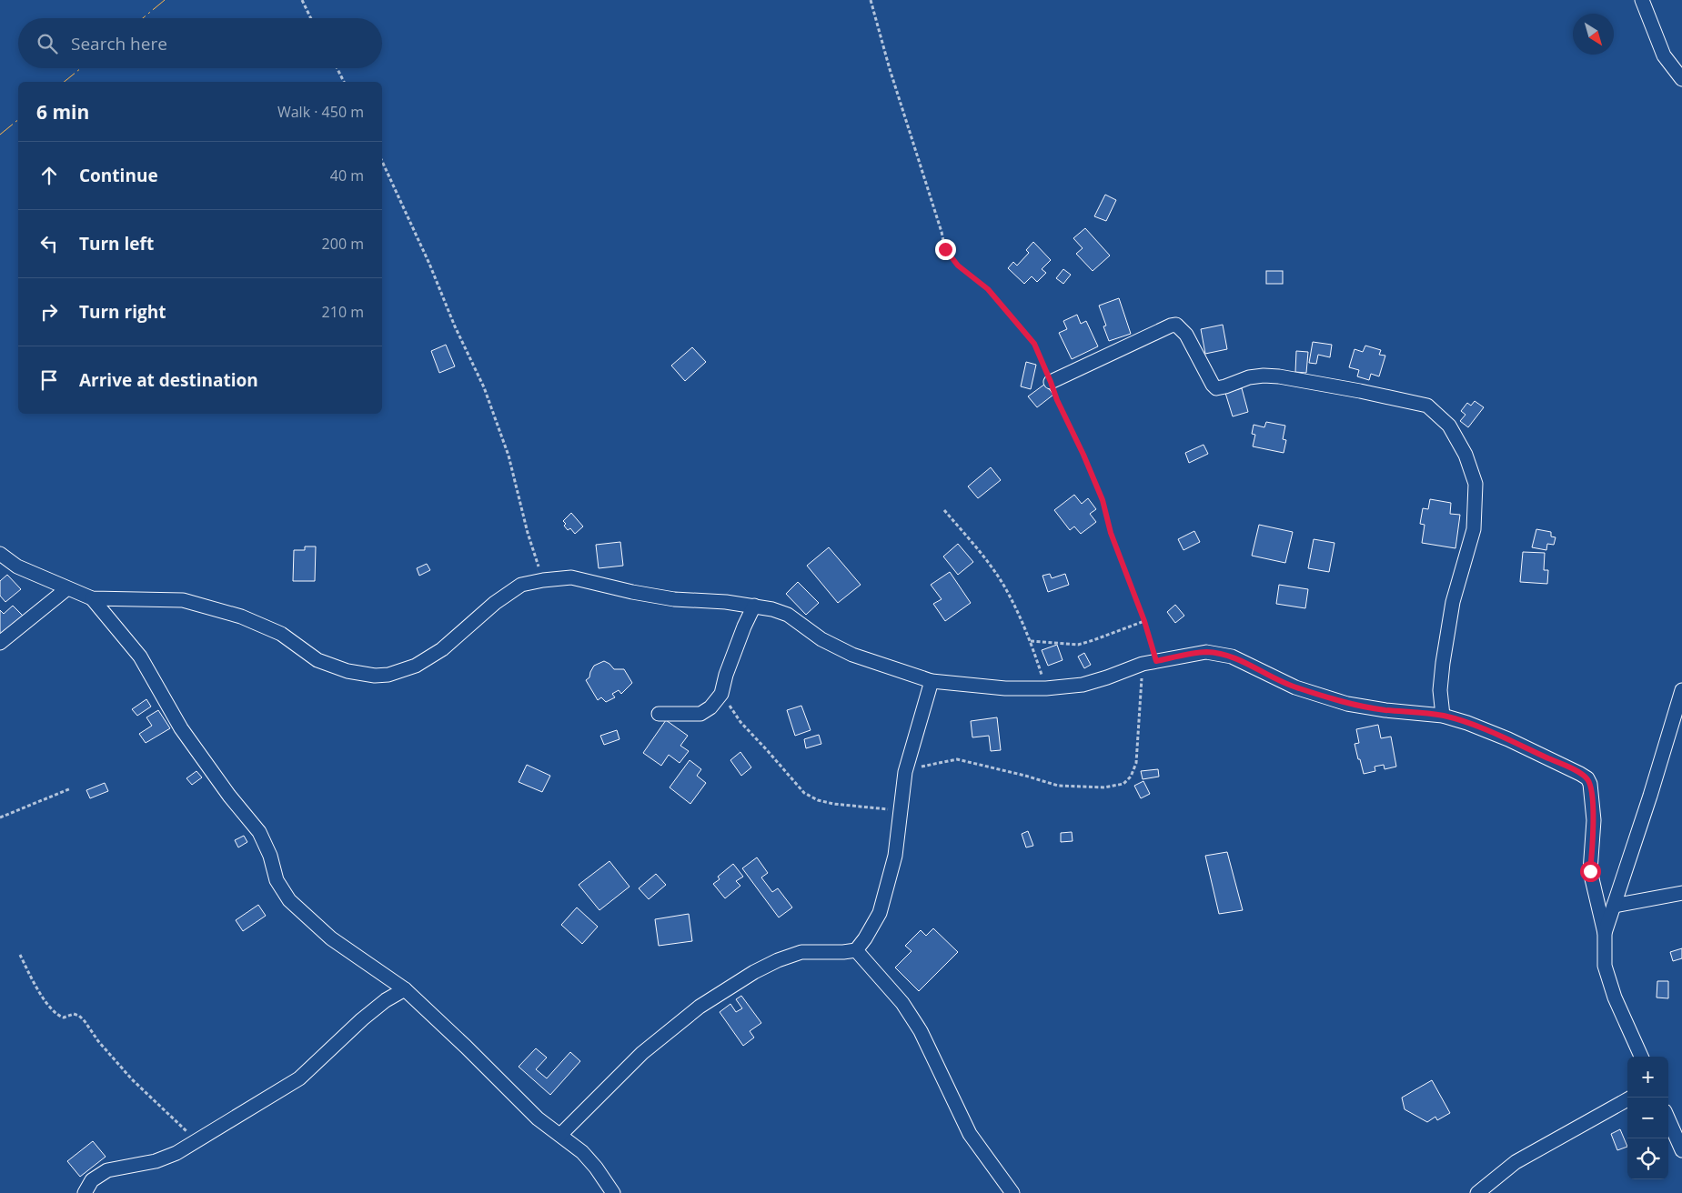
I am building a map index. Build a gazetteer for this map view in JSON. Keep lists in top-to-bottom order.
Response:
{
  "north": "bottom right",
  "page": {
    "search": "Search here",
    "heading": ["6 min", "Walk · 450 m"],
    "list": [
      ["Continue", "40 m"],
      ["Turn left", "200 m"],
      ["Turn right", "210 m"],
      "Arrive at destination"
    ],
    "map_buttons": ["+", "−"]
  }
}
